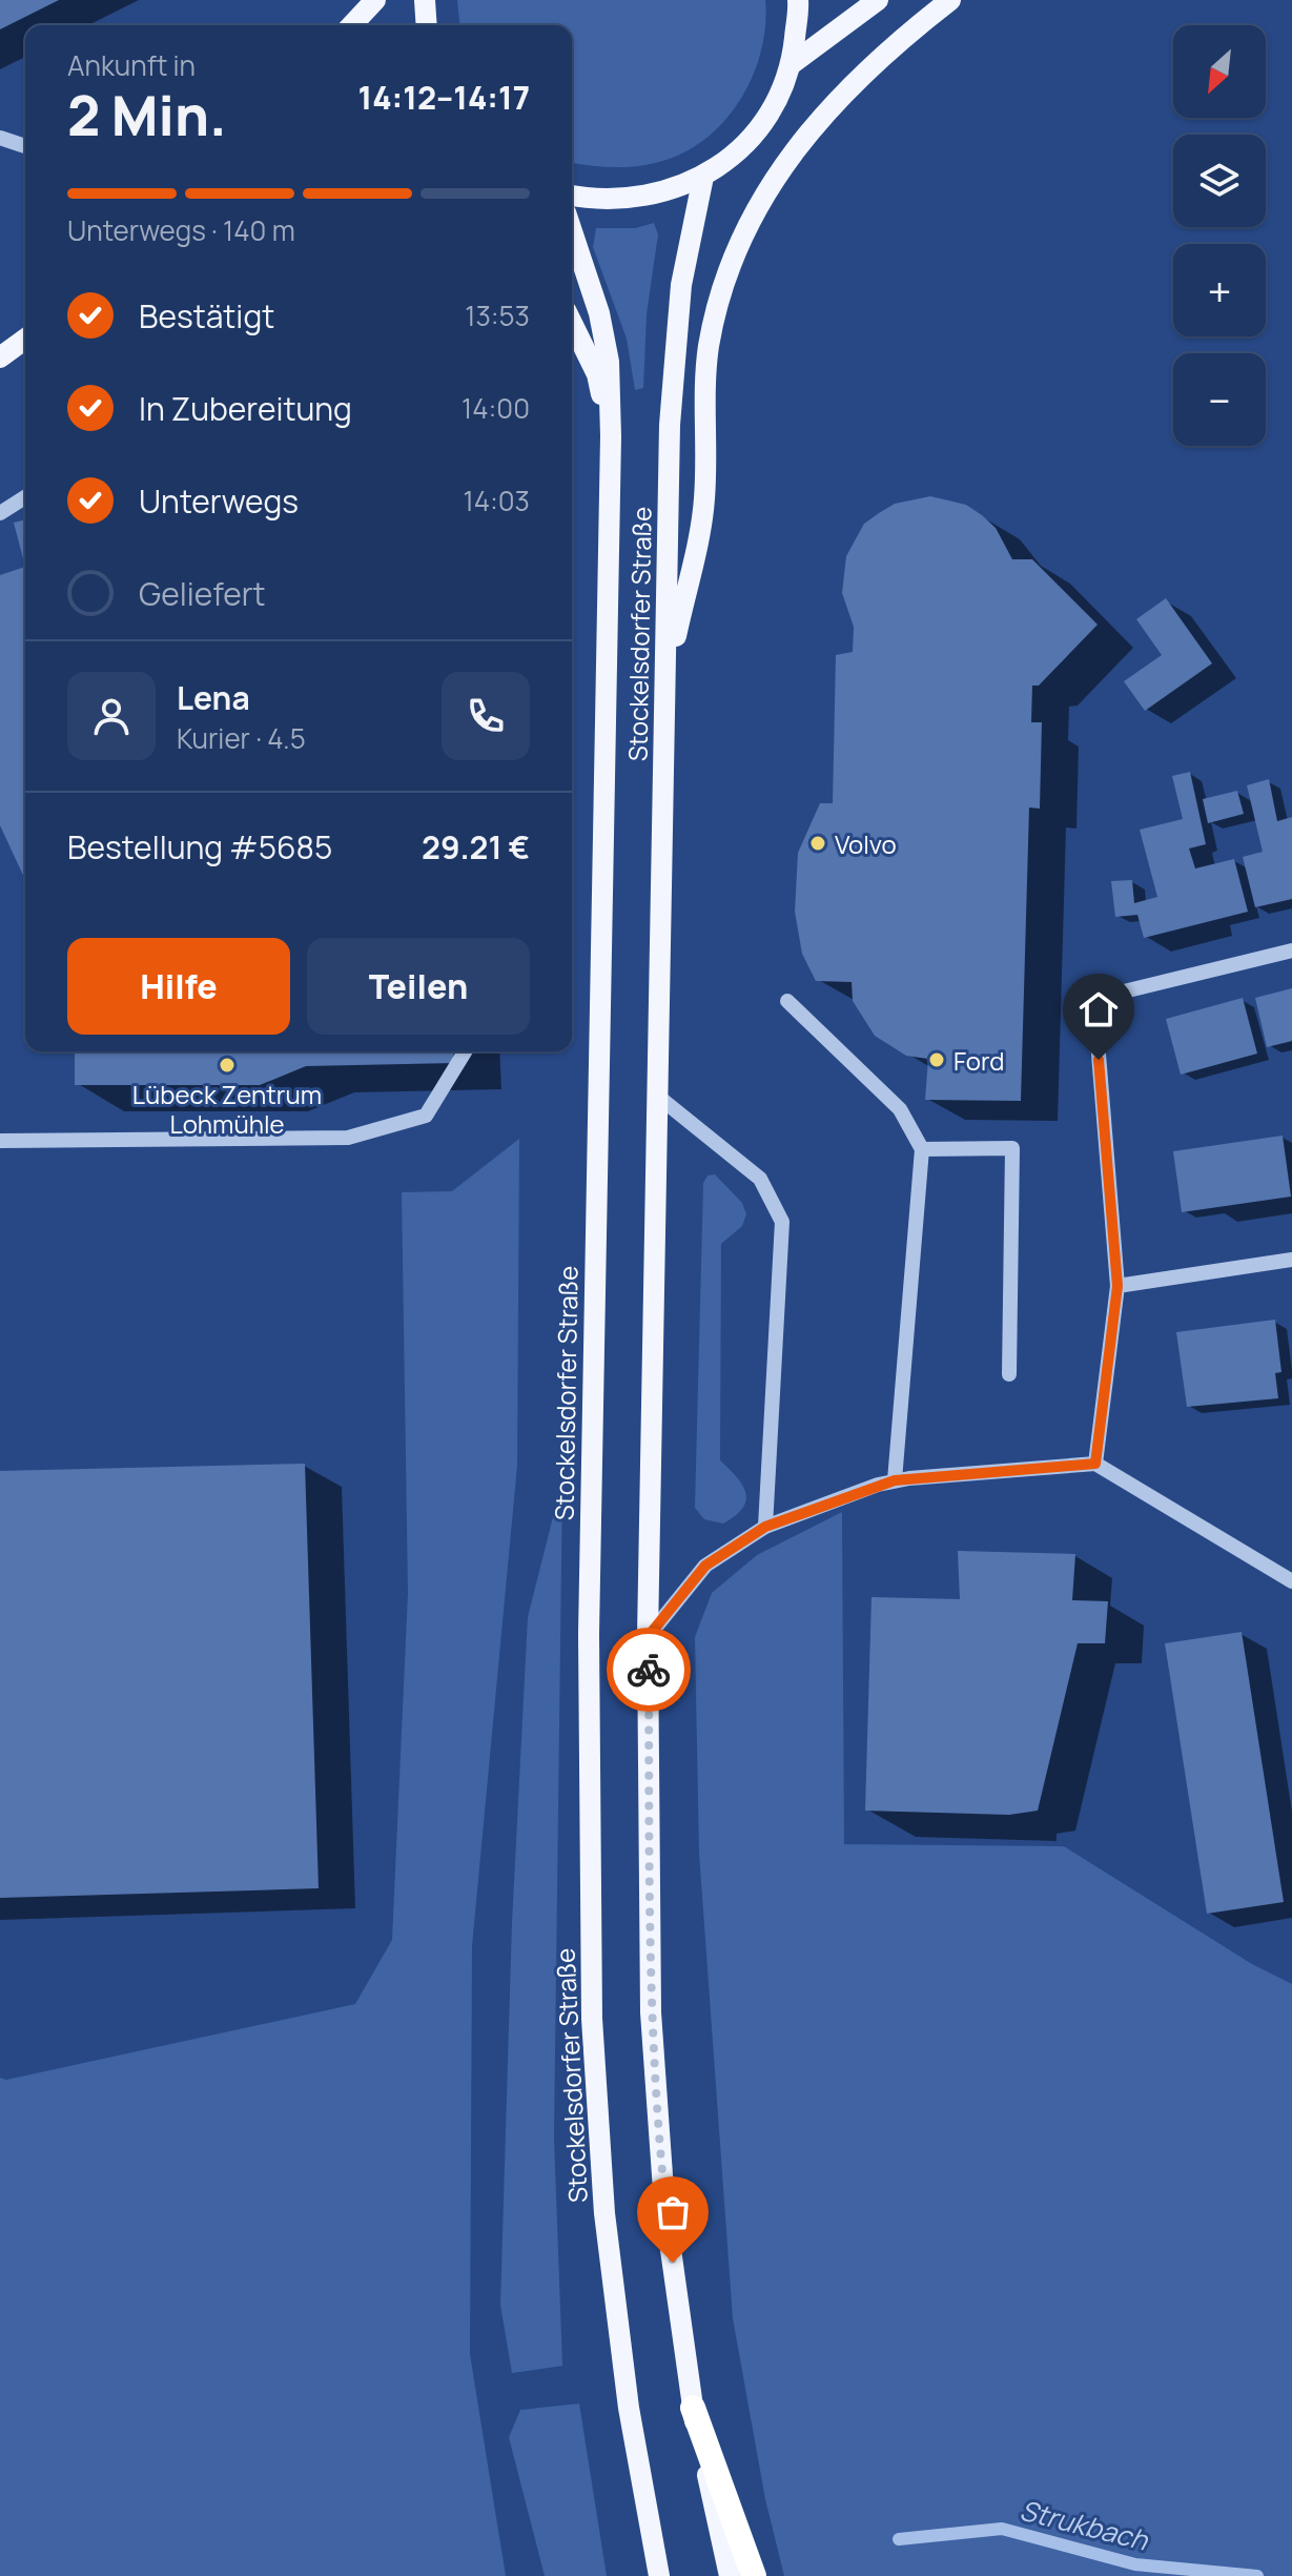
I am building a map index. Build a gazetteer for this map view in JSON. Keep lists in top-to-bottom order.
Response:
{
  "streets": {
    "main road": ["Stockelsdorfer Straße"]
  },
  "water": ["Strukbach"],
  "places": ["Volvo", "Ford", "Lübeck Zentrum Lohmühle"],
  "north": "bottom left",
  "page": {
    "map_buttons": ["+", "−"],
    "heading": ["2 Min.", "Ankunft in", "14:12–14:17"],
    "panel": [
      "Lena",
      "Kurier · 4.5",
      "Bestellung #5685",
      "29.21 €"
    ],
    "bar": "Unterwegs · 140 m",
    "list": [
      ["Bestätigt", "13:53"],
      ["In Zubereitung", "14:00"],
      ["Unterwegs", "14:03"],
      "Geliefert"
    ],
    "buttons": ["Hilfe", "Teilen"]
  }
}
